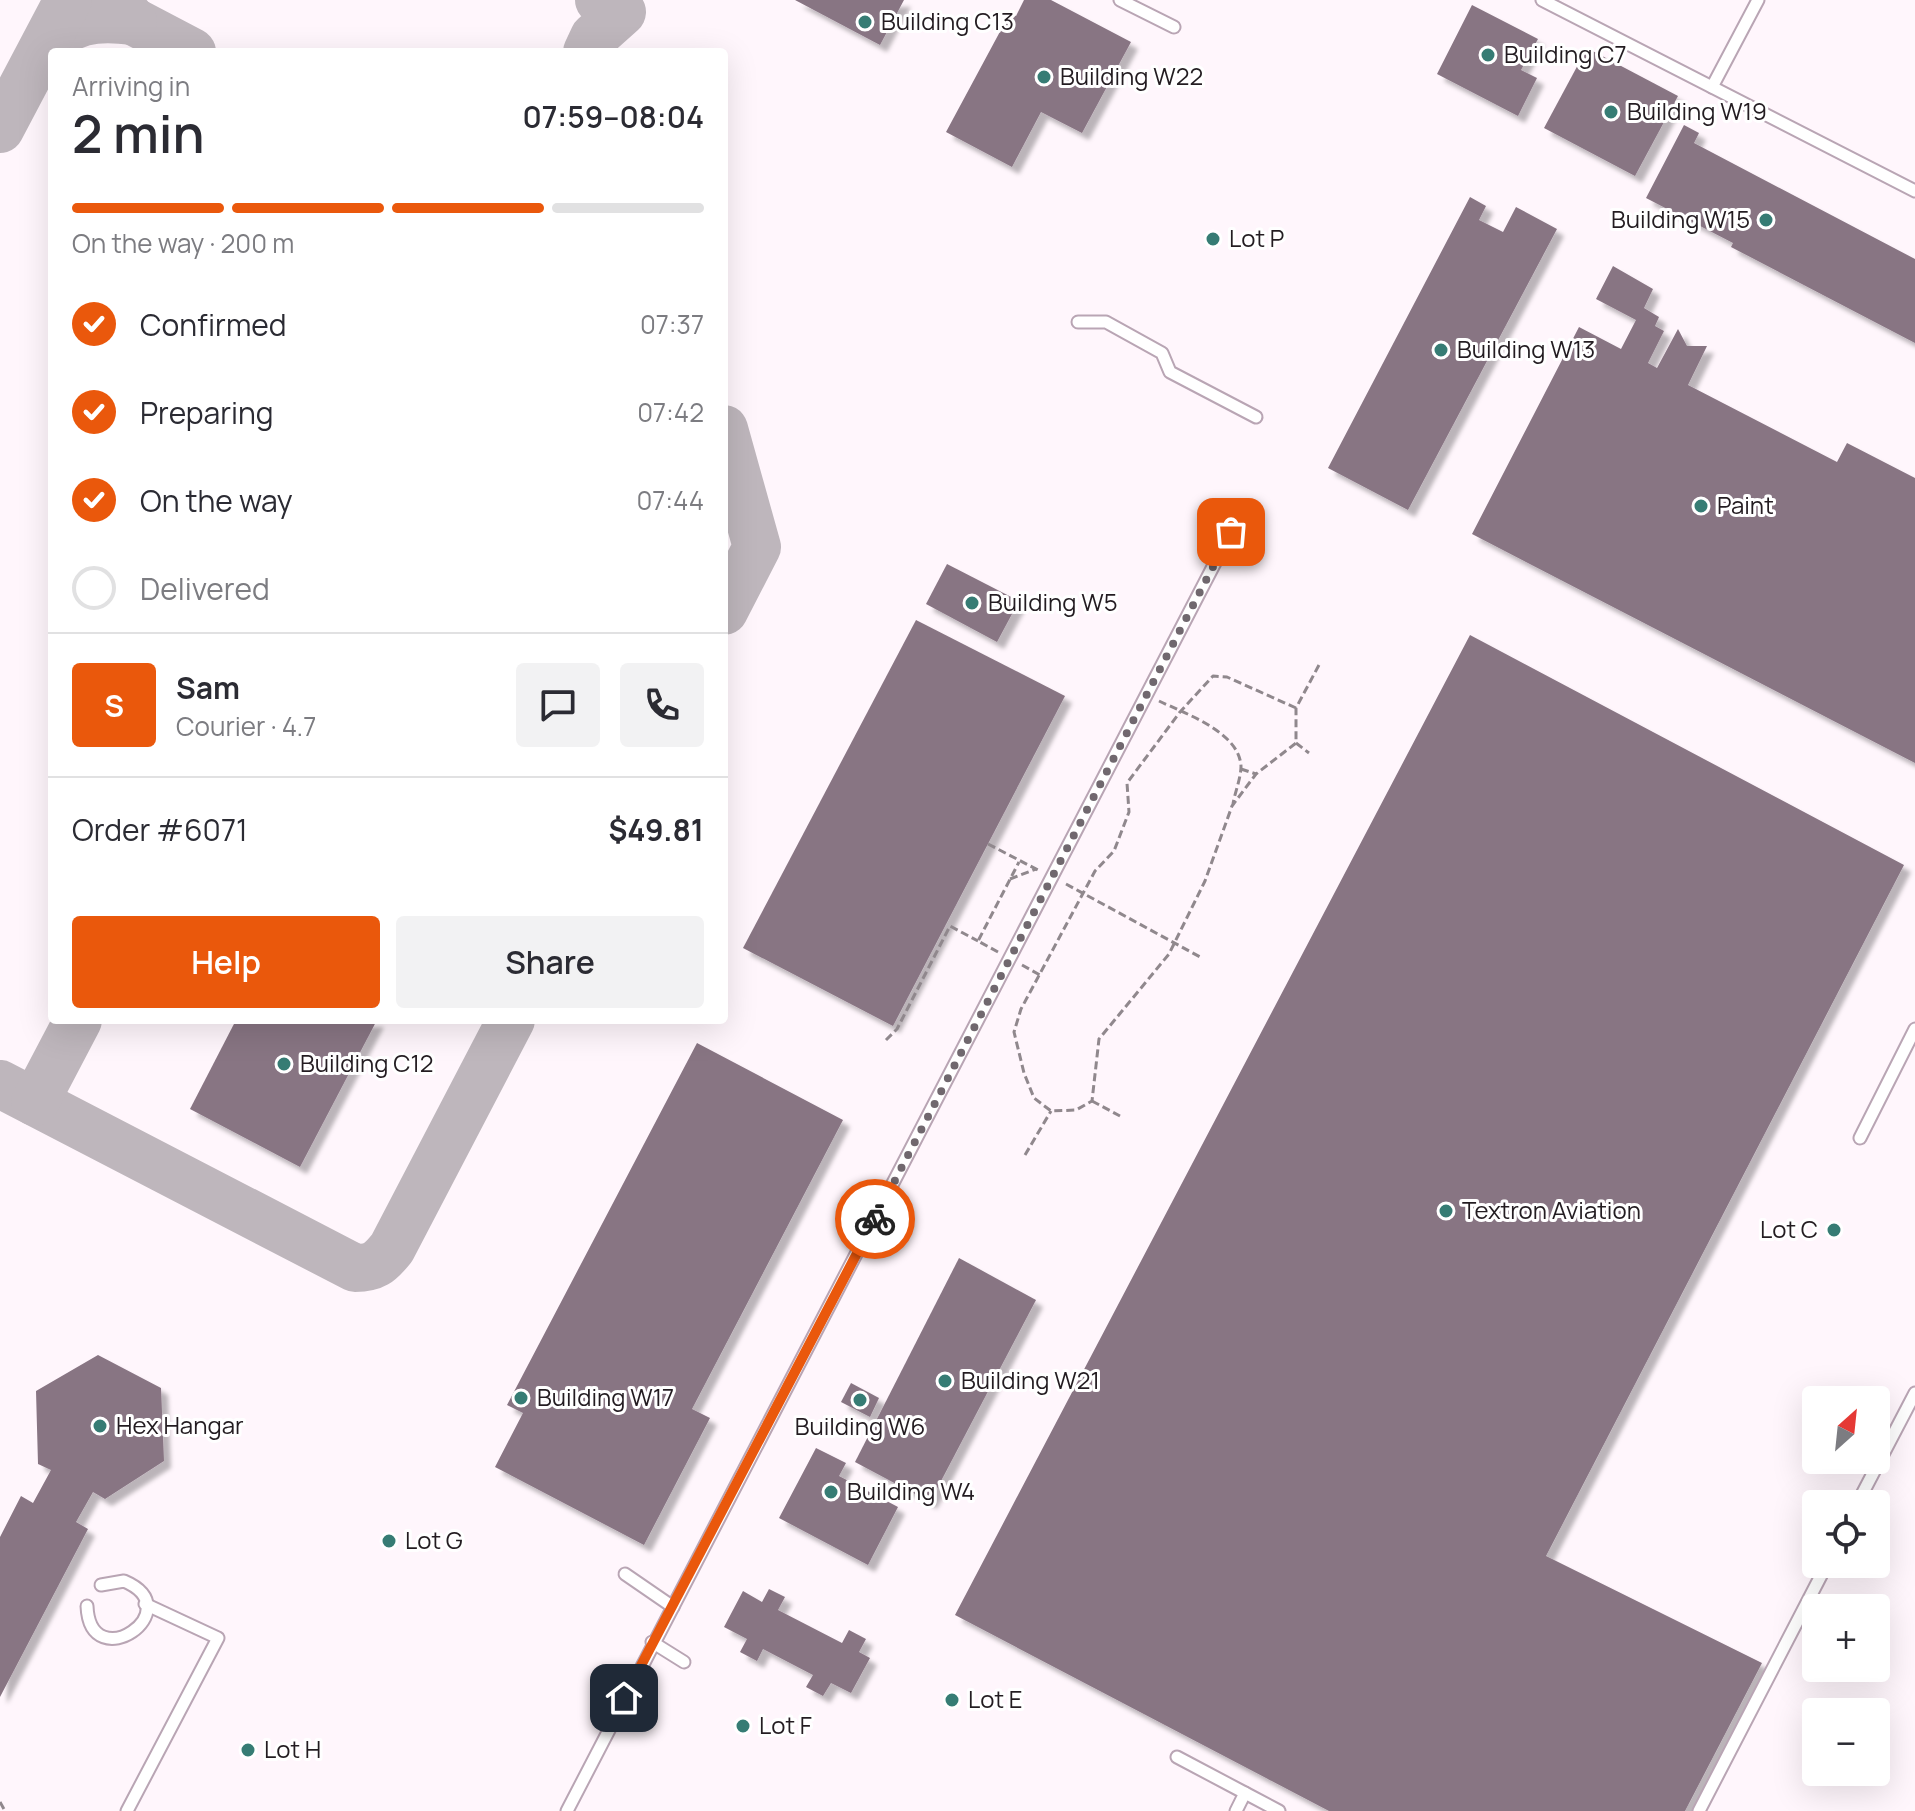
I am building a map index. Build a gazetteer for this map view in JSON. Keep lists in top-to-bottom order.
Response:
{
  "places": [
    "Building C13",
    "Building C7",
    "Building W22",
    "Building W19",
    "Building W15",
    "Lot P",
    "Building W13",
    "Paint",
    "Building W5",
    "Building C12",
    "Textron Aviation",
    "Lot C",
    "Building W21",
    "Building W17",
    "Building W6",
    "Hex Hangar",
    "Building W4",
    "Lot G",
    "Lot E",
    "Lot F",
    "Lot H"
  ],
  "north": "top right",
  "page": {
    "heading": ["2 min", "Arriving in", "07:59–08:04"],
    "panel": [
      "Sam",
      "Courier · 4.7",
      "Order #6071",
      "$49.81"
    ],
    "bar": "On the way · 200 m",
    "list": [
      ["Confirmed", "07:37"],
      ["Preparing", "07:42"],
      ["On the way", "07:44"],
      "Delivered"
    ],
    "round": "S",
    "buttons": ["Help", "Share"],
    "map_buttons": ["+", "−"]
  }
}
